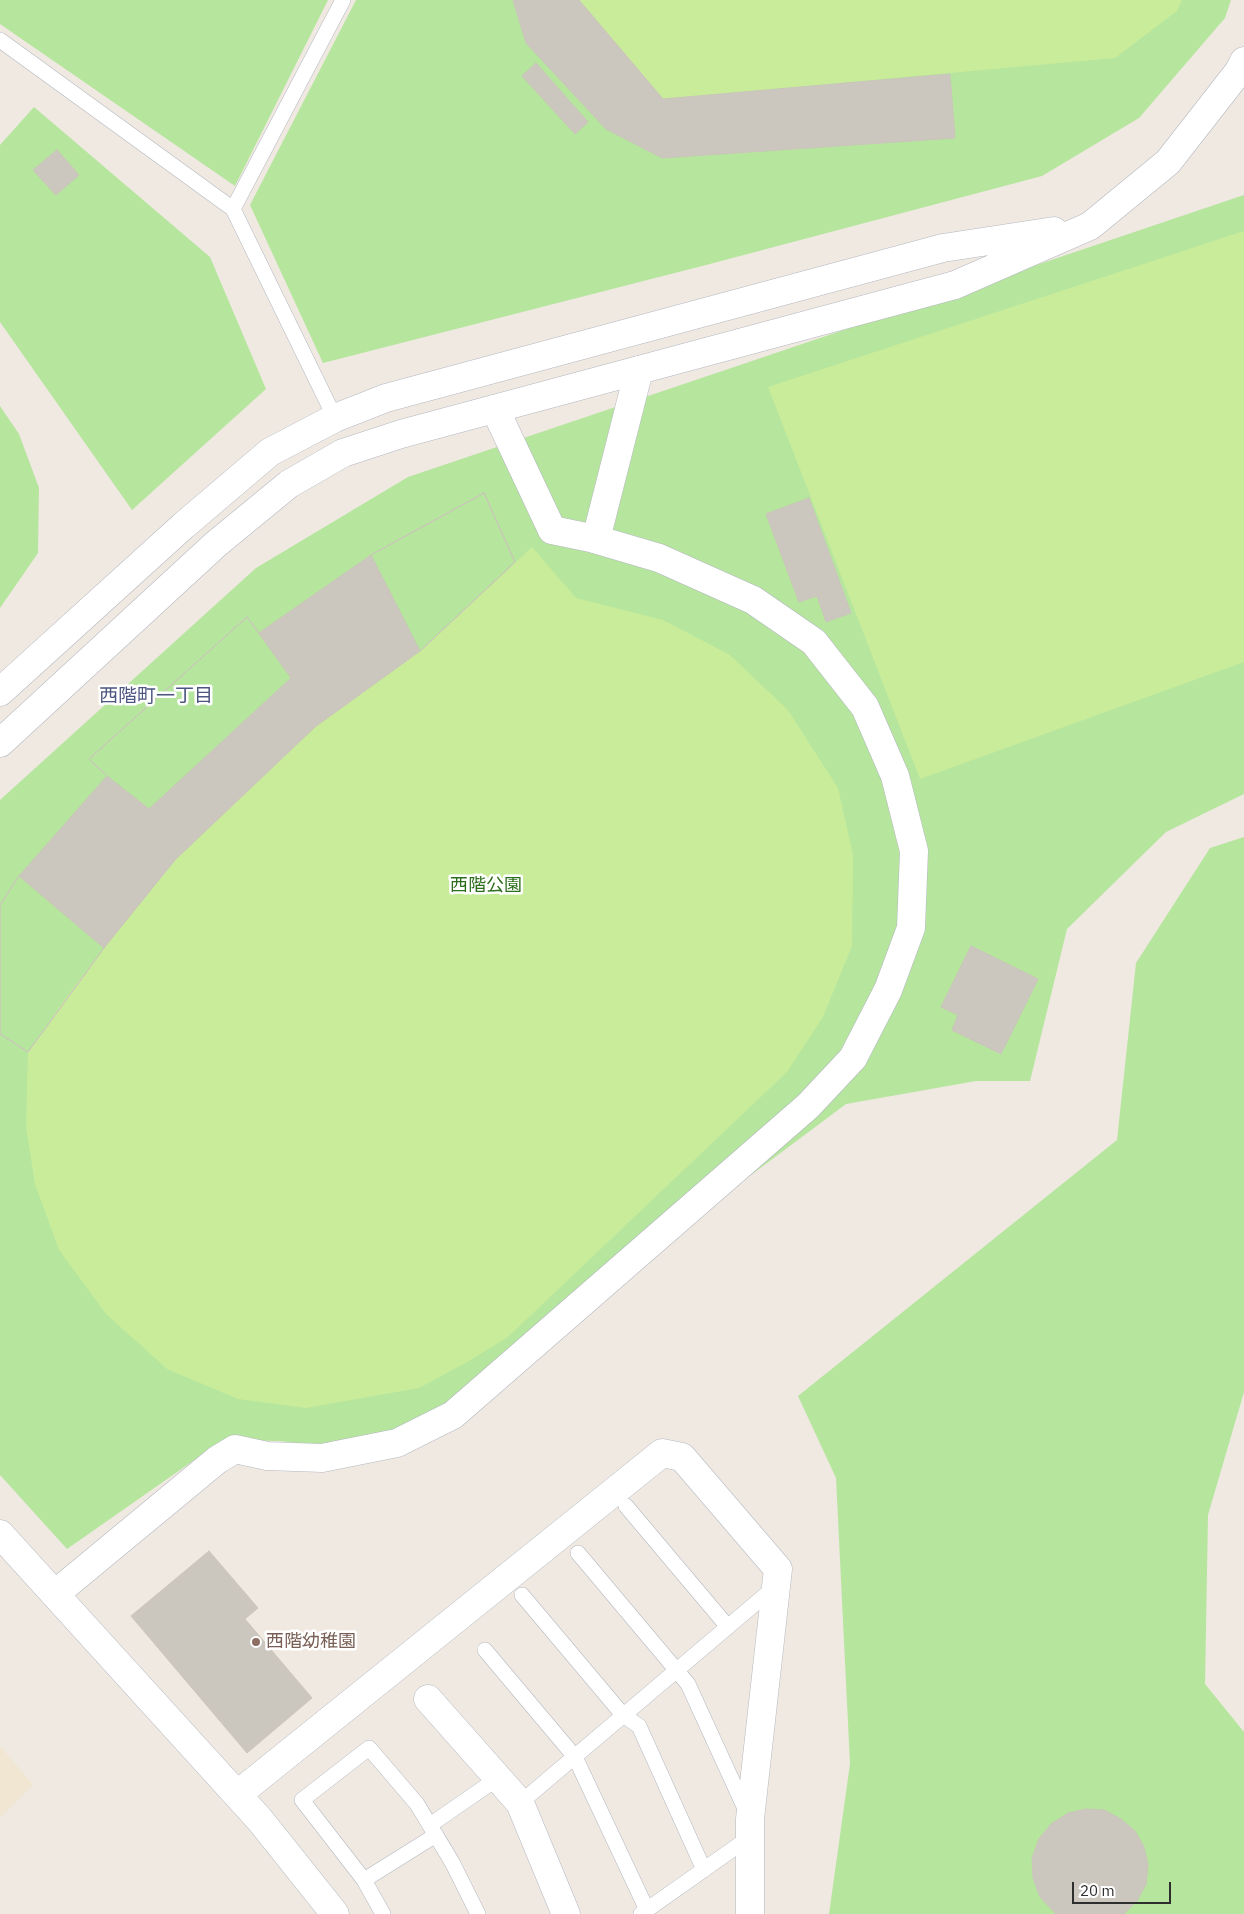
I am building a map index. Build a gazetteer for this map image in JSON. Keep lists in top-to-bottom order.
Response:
{
  "districts": ["西階町一丁目"],
  "parks": ["西階公園"],
  "places": ["西階幼稚園"],
  "scale_bar": "20 m"
}
